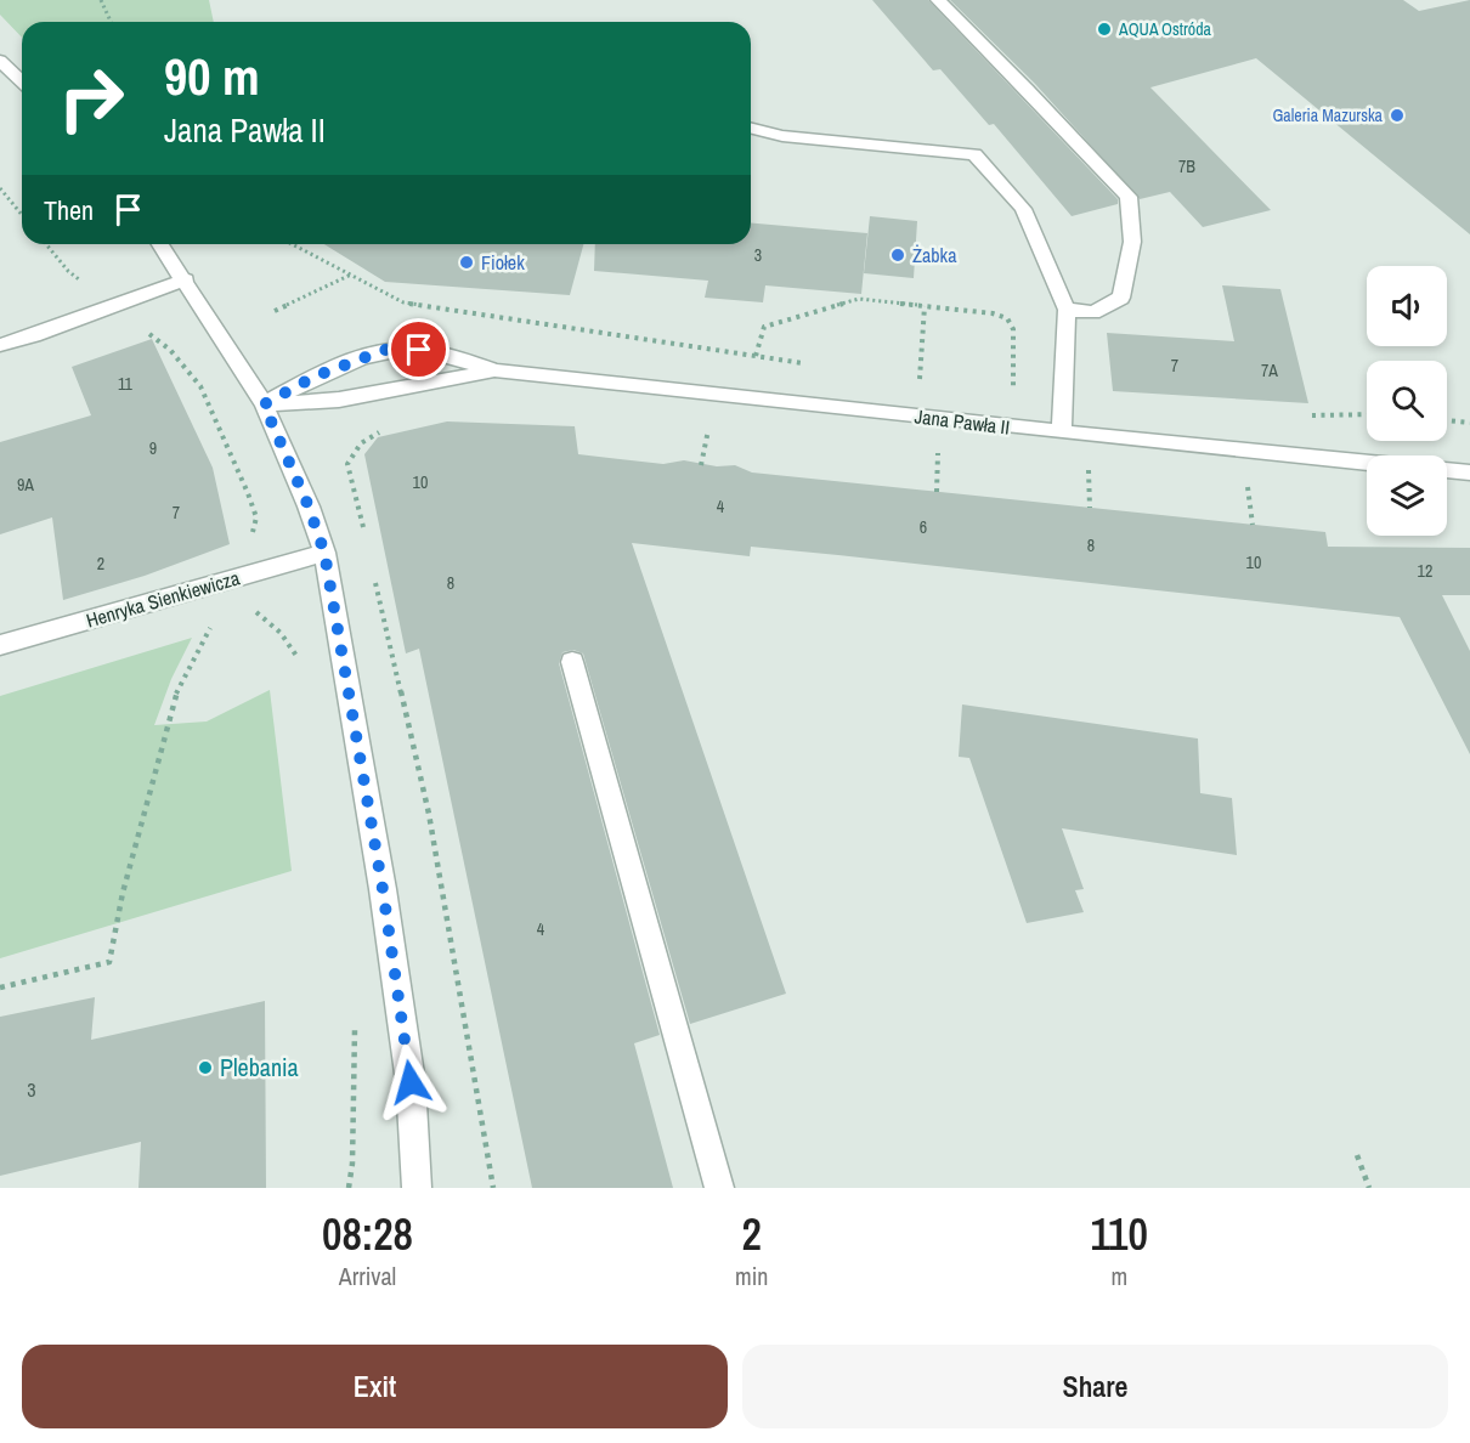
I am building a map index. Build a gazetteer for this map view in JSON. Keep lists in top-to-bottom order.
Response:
{
  "streets": {
    "street": ["Jana Pawła II", "Henryka Sienkiewicza"]
  },
  "places": [
    "AQUA Ostróda",
    "Galeria Mazurska",
    "Żabka",
    "Fiołek",
    "Plebania"
  ],
  "house_numbers": [
    "7B",
    "3",
    "7",
    "7A",
    "11",
    "9",
    "10",
    "9A",
    "4",
    "7",
    "6",
    "8",
    "10",
    "2",
    "12",
    "8",
    "4",
    "3"
  ],
  "page": {
    "turn": ["90 m", "Jana Pawła II"],
    "then": "Then",
    "eta": [
      "08:28",
      "Arrival",
      "2",
      "min",
      "110",
      "m"
    ],
    "buttons": ["Exit", "Share"]
  }
}
